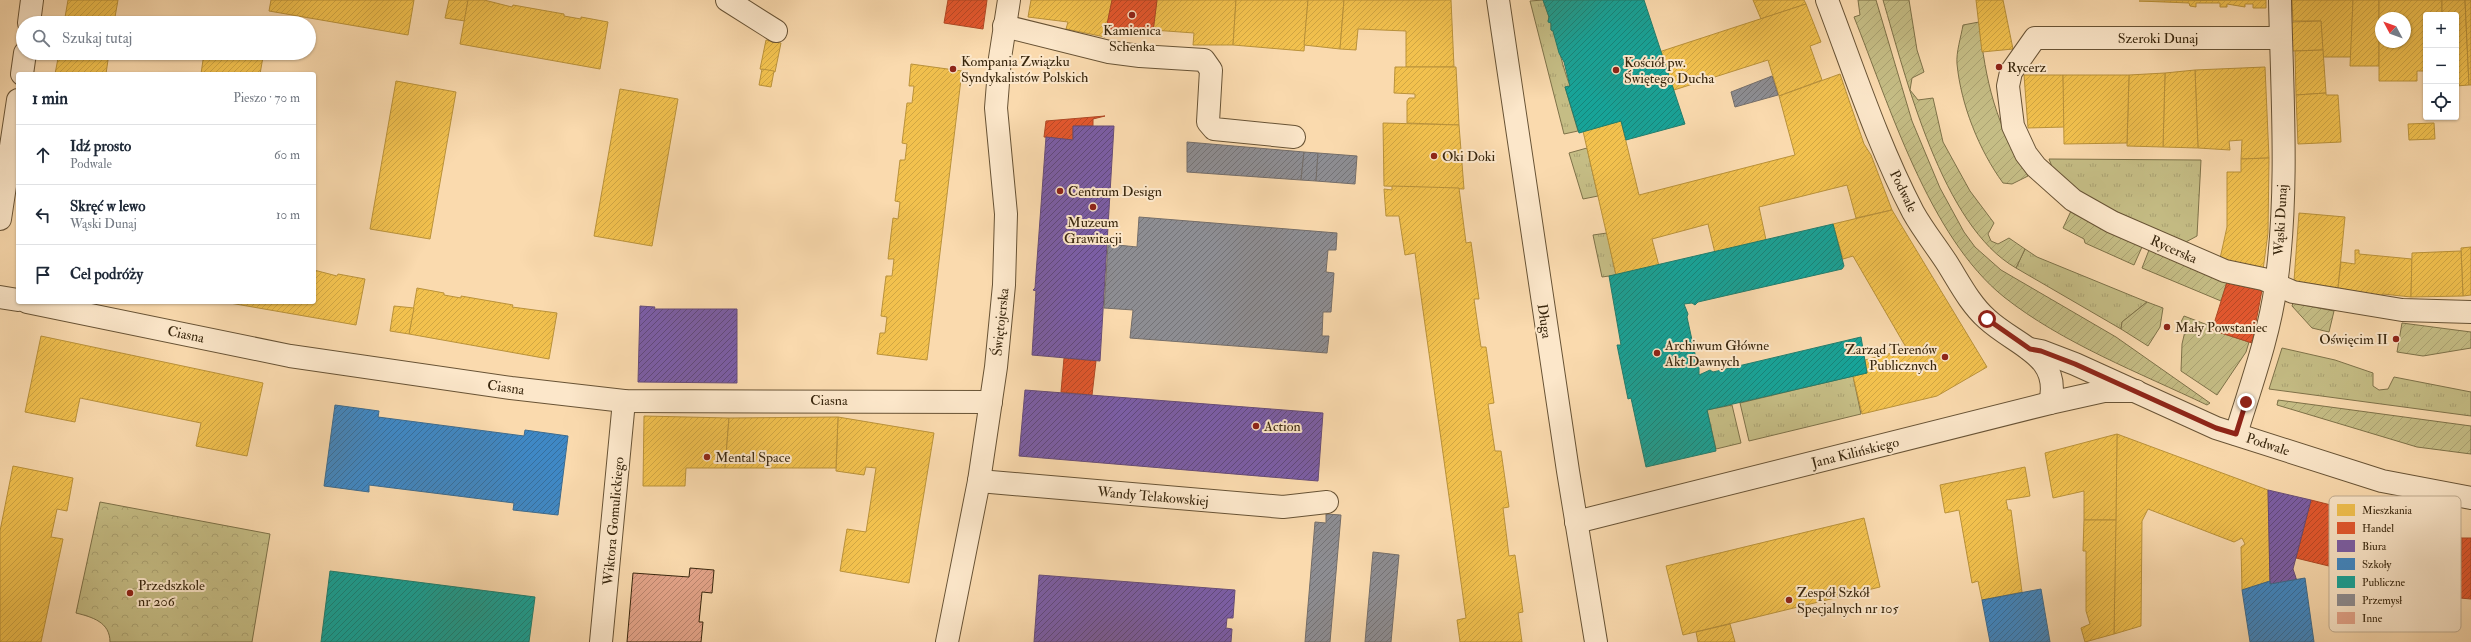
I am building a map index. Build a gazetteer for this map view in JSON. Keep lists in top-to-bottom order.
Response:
{
  "streets": {
    "street": [
      "Szeroki Dunaj",
      "Podwale",
      "Wąski Dunaj",
      "Rycerska",
      "Długa",
      "Świętojerska",
      "Ciasna",
      "Jana Kilińskiego",
      "Wandy Telakowskiej",
      "Wiktora Gomulickiego"
    ]
  },
  "crossings": [
    ["Szeroki Dunaj", "Wąski Dunaj"],
    ["Szeroki Dunaj", "Rycerska"],
    ["Podwale", "Wąski Dunaj"],
    ["Podwale", "Jana Kilińskiego"],
    ["Wąski Dunaj", "Rycerska"],
    ["Długa", "Jana Kilińskiego"],
    ["Świętojerska", "Ciasna"],
    ["Świętojerska", "Wandy Telakowskiej"],
    ["Ciasna", "Wiktora Gomulickiego"]
  ],
  "places": [
    "Kamienica Schenka",
    "Rycerz",
    "Kompania Związku Syndykalistów Polskich",
    "Kościół pw. Świętego Ducha",
    "Oki Doki",
    "Centrum Design",
    "Muzeum Grawitacji",
    "Mały Powstaniec",
    "Oświęcim II",
    "Archiwum Główne Akt Dawnych",
    "Zarząd Terenów Publicznych",
    "Action",
    "Mental Space",
    "Przedszkole nr 206",
    "Zespół Szkół Specjalnych nr 105"
  ],
  "legend": [
    "Mieszkania",
    "Handel",
    "Biura",
    "Szkoły",
    "Publiczne",
    "Przemysł",
    "Inne"
  ],
  "north": "top left",
  "page": {
    "map_buttons": ["+", "−"],
    "search": "Szukaj tutaj",
    "heading": ["1 min", "Pieszo · 70 m"],
    "list": [
      ["Idź prosto", "Podwale", "60 m"],
      ["Skręć w lewo", "Wąski Dunaj", "10 m"],
      "Cel podróży"
    ]
  }
}
